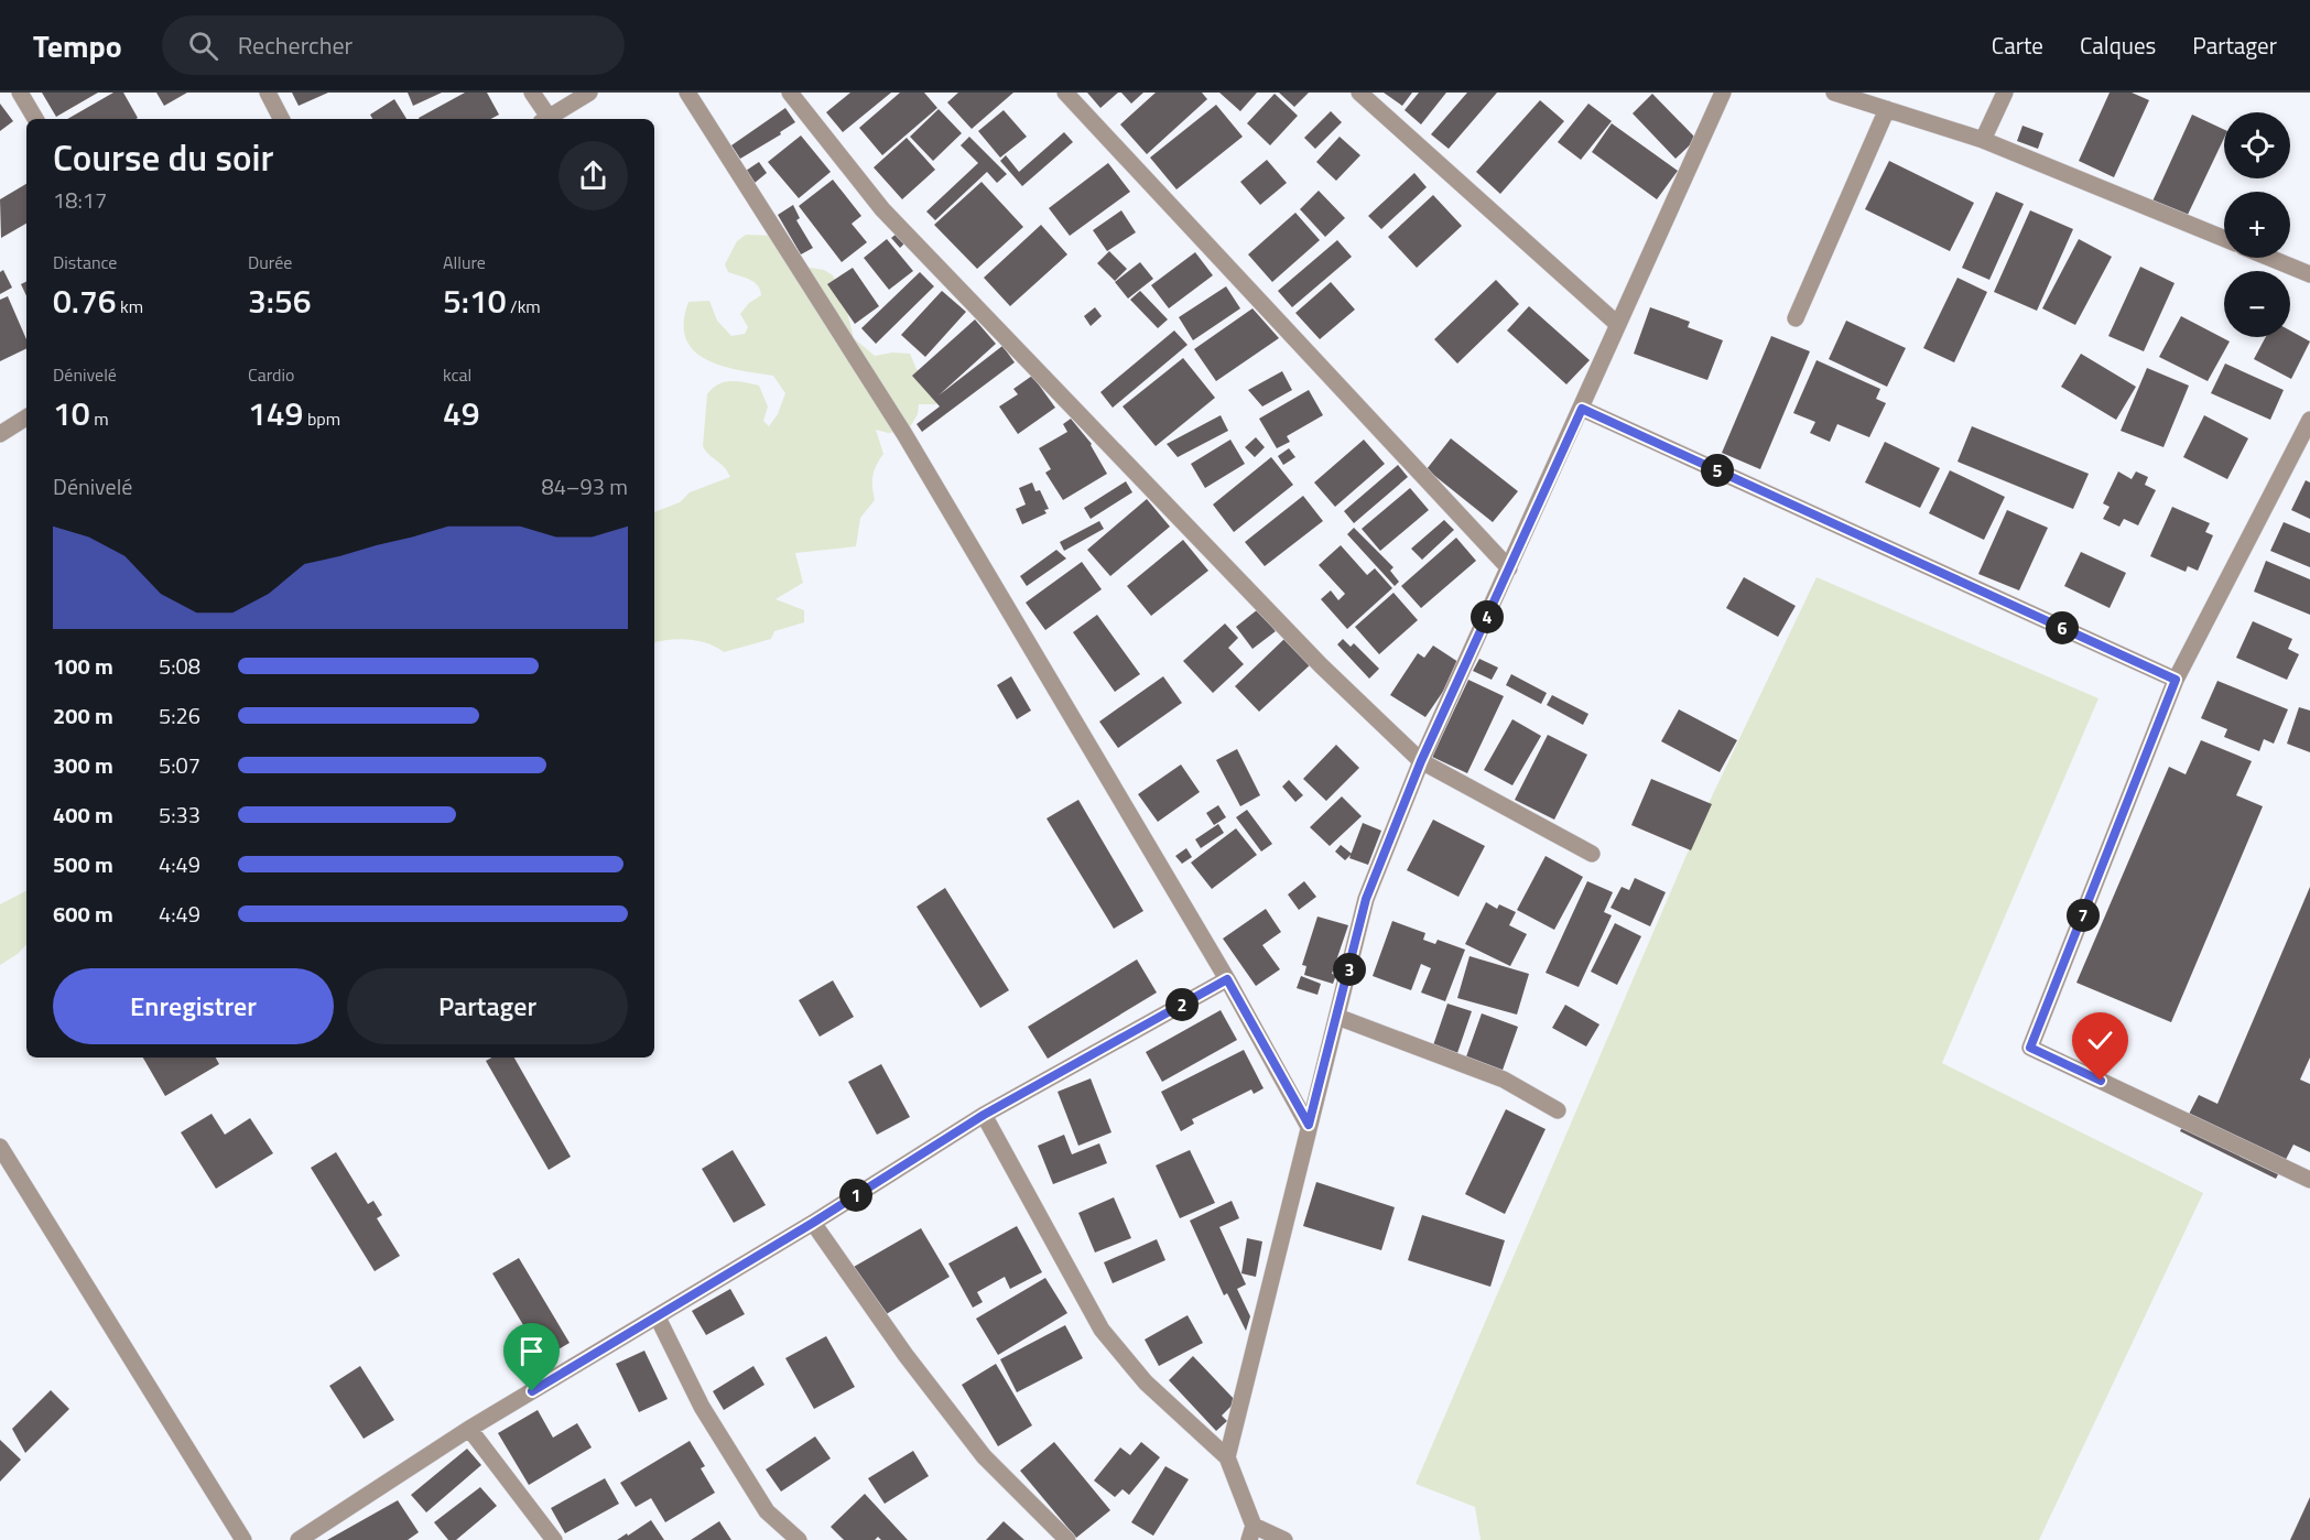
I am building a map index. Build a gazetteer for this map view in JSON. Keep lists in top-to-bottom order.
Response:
{
  "page": {
    "header": "Tempo",
    "search": "Rechercher",
    "nav": ["Carte", "Calques", "Partager"],
    "map_buttons": ["+", "−"],
    "heading": ["Course du soir", "18:17"],
    "stats": [
      ["Distance", "0.76 km"],
      ["Durée", "3:56"],
      ["Allure", "5:10 /km"],
      ["Dénivelé", "10 m"],
      ["Cardio", "149 bpm"],
      ["kcal", "49"]
    ],
    "pins": [
      "5",
      "4",
      "6",
      "7",
      "3",
      "2",
      "1"
    ],
    "chart": ["Dénivelé", "84–93 m"],
    "list": [
      {
        "name": "100 m",
        "note": "5:08"
      },
      {
        "name": "200 m",
        "note": "5:26"
      },
      {
        "name": "300 m",
        "note": "5:07"
      },
      {
        "name": "400 m",
        "note": "5:33"
      },
      {
        "name": "500 m",
        "note": "4:49"
      },
      {
        "name": "600 m",
        "note": "4:49"
      }
    ],
    "buttons": ["Enregistrer", "Partager"]
  }
}
